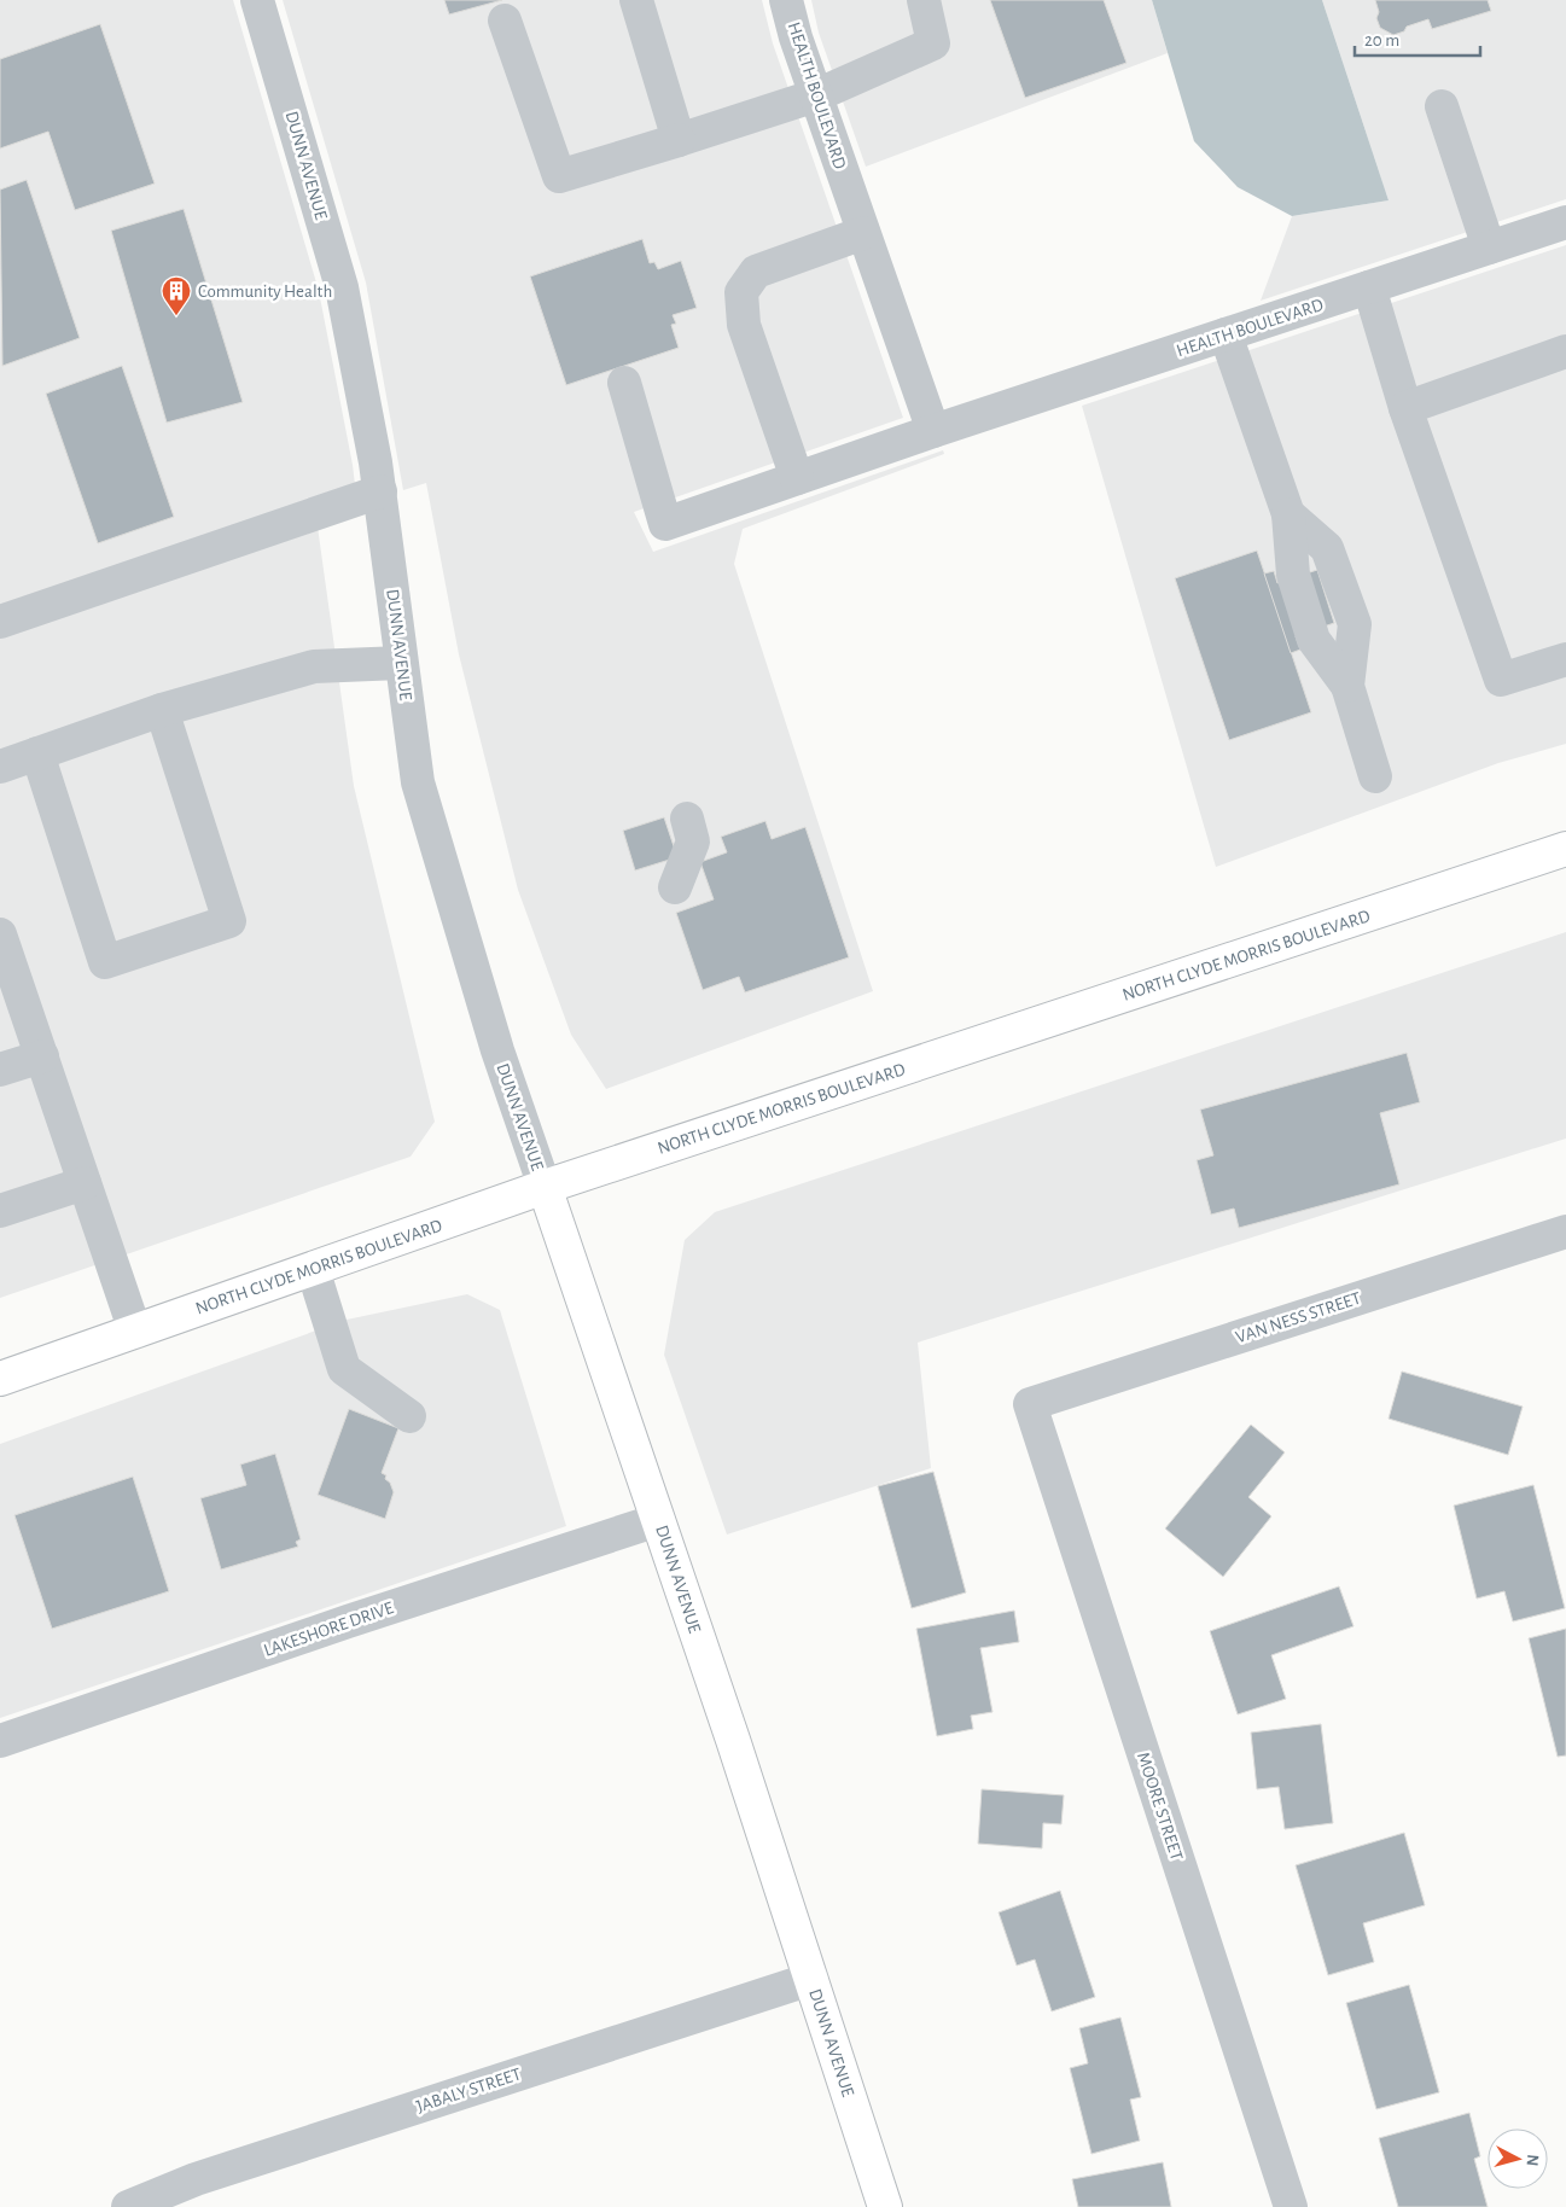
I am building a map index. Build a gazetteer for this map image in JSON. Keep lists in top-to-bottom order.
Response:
{
  "streets": {
    "main road": ["DUNN AVENUE", "NORTH CLYDE MORRIS BOULEVARD"],
    "street": [
      "HEALTH BOULEVARD",
      "VAN NESS STREET",
      "LAKESHORE DRIVE",
      "MOORE STREET",
      "JABALY STREET"
    ]
  },
  "crossings": [
    ["DUNN AVENUE", "NORTH CLYDE MORRIS BOULEVARD"],
    ["DUNN AVENUE", "LAKESHORE DRIVE"],
    ["DUNN AVENUE", "JABALY STREET"],
    ["VAN NESS STREET", "MOORE STREET"]
  ],
  "places": {
    "building": ["Community Health"]
  },
  "scale_bar": "20 m",
  "north": "right"
}
